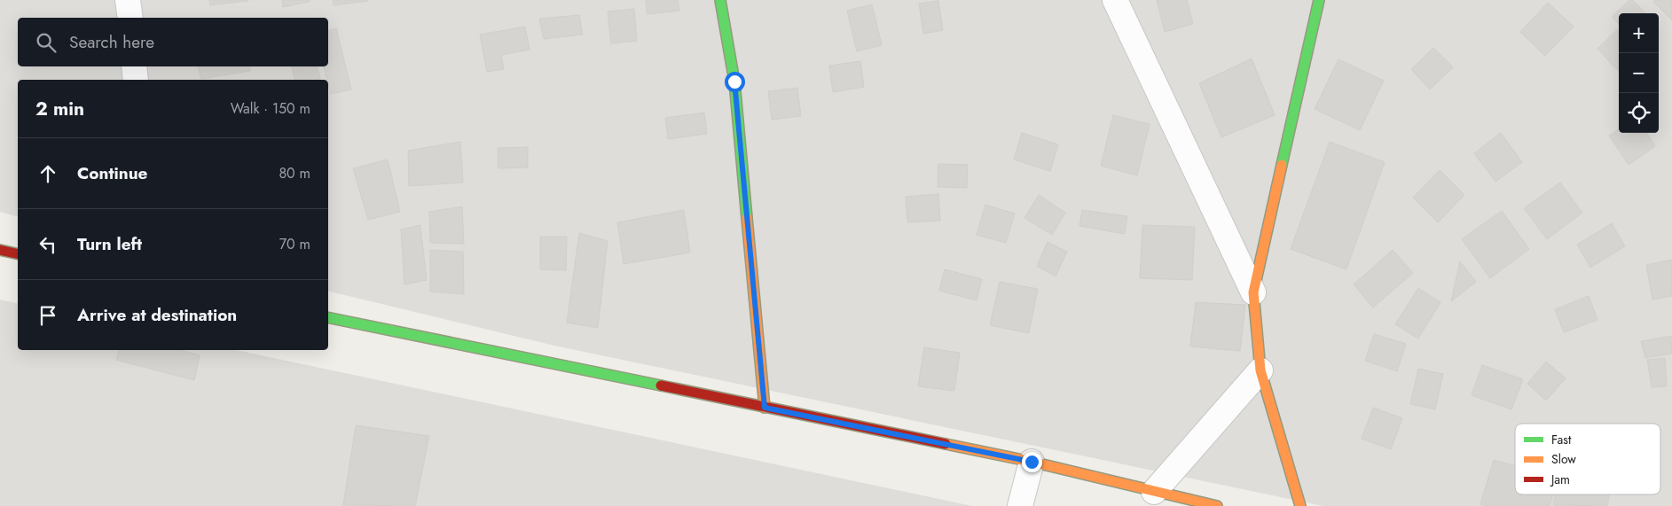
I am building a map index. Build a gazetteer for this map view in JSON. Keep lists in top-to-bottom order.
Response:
{
  "legend": ["Fast", "Slow", "Jam"],
  "page": {
    "map_buttons": ["+", "−"],
    "search": "Search here",
    "heading": ["2 min", "Walk · 150 m"],
    "list": [
      ["Continue", "80 m"],
      ["Turn left", "70 m"],
      "Arrive at destination"
    ]
  }
}
